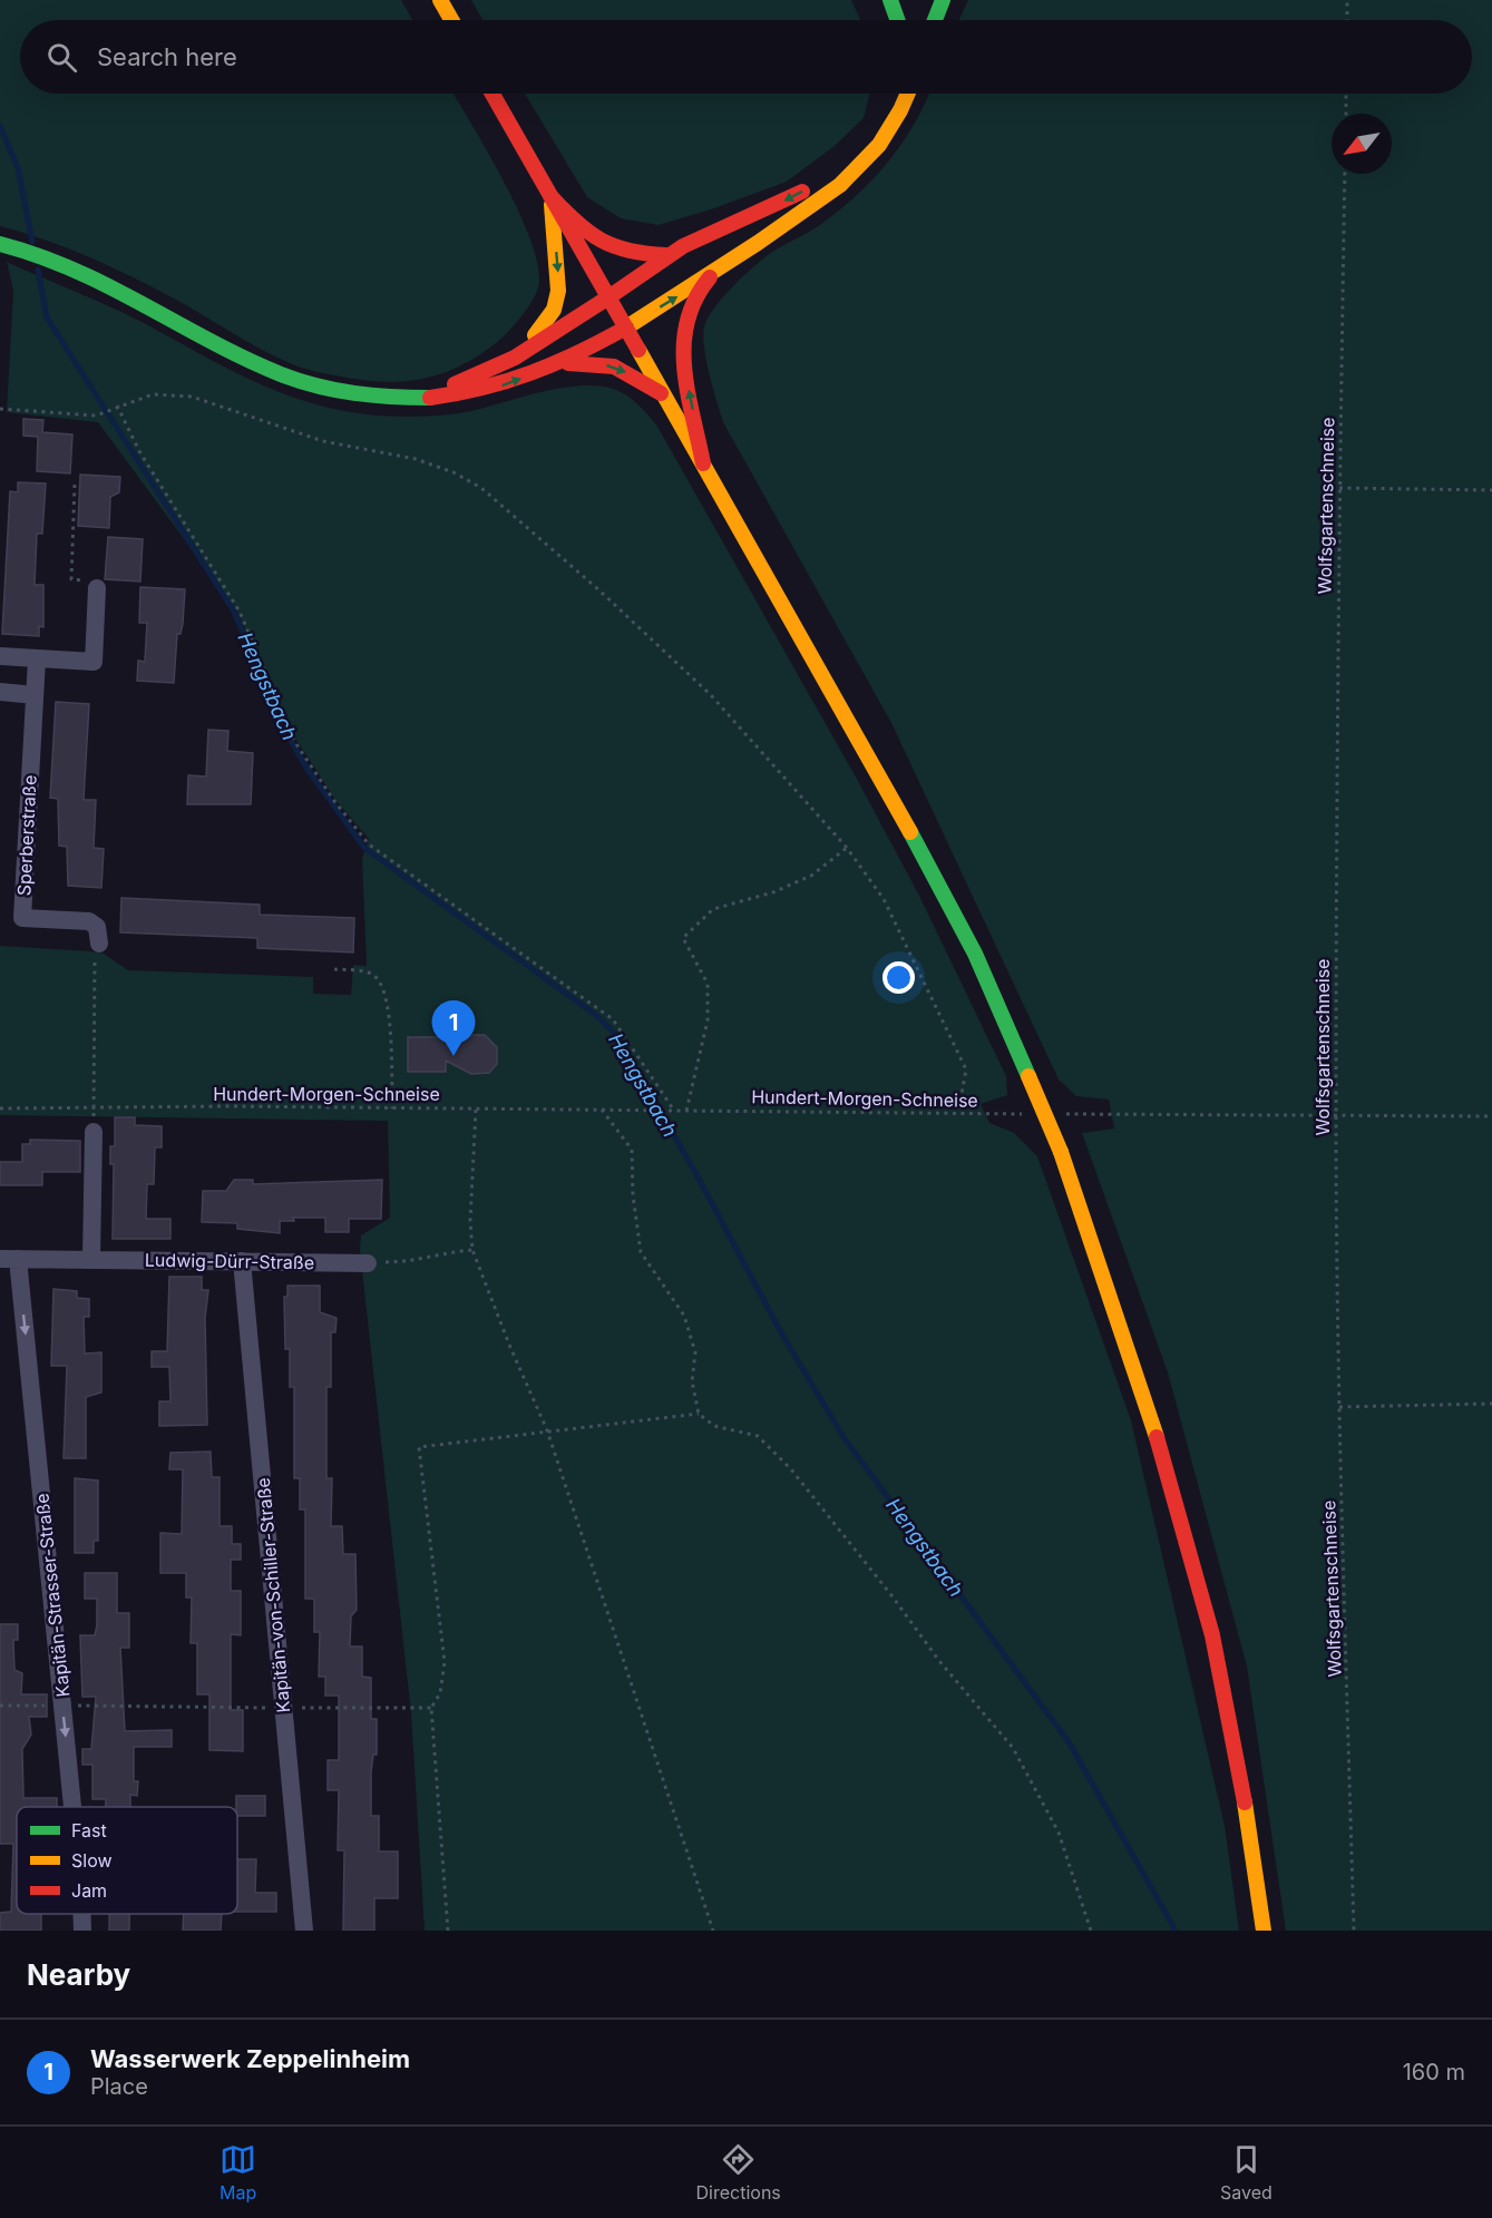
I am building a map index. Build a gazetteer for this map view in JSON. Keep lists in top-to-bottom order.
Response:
{
  "streets": {
    "street": [
      "Sperberstraße",
      "Ludwig-Dürr-Straße",
      "Kapitän-Strasser-Straße",
      "Kapitän-von-Schiller-Straße"
    ],
    "path": ["Wolfsgartenschneise", "Hundert-Morgen-Schneise"]
  },
  "crossings": [
    ["Ludwig-Dürr-Straße", "Kapitän-Strasser-Straße"],
    ["Ludwig-Dürr-Straße", "Kapitän-von-Schiller-Straße"]
  ],
  "one_way": ["Kapitän-Strasser-Straße"],
  "water": ["Hengstbach"],
  "legend": ["Fast", "Slow", "Jam"],
  "north": "bottom left",
  "page": {
    "search": "Search here",
    "pins": "1",
    "heading": "Nearby",
    "list": [
      {
        "mark": "1",
        "name": "Wasserwerk Zeppelinheim",
        "note": "Place",
        "value": "160 m"
      }
    ],
    "nav": ["Map", "Directions", "Saved"]
  }
}
